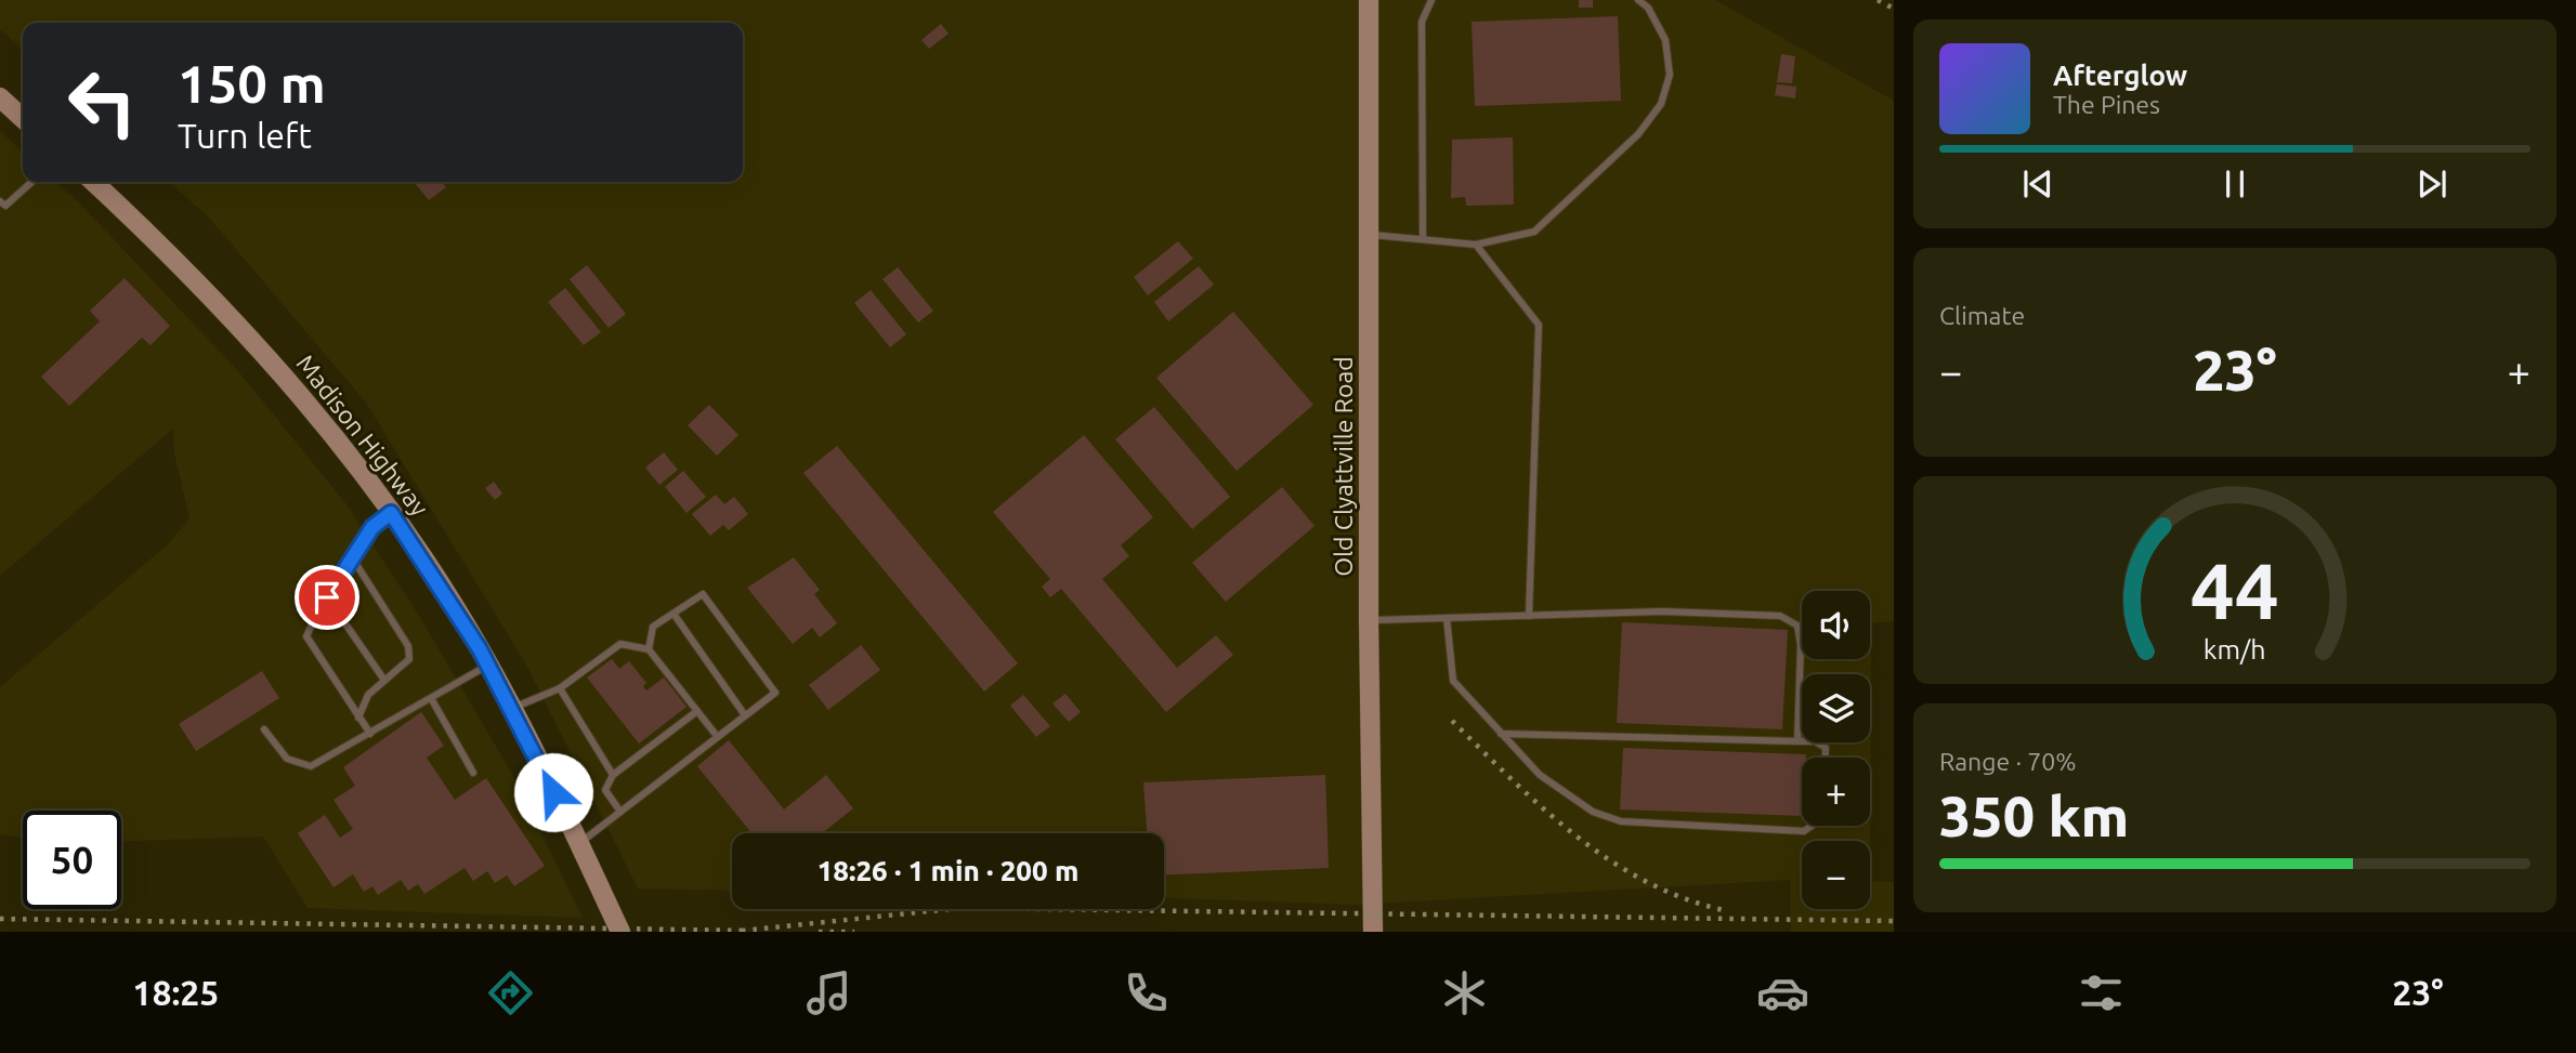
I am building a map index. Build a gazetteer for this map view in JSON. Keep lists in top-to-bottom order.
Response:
{
  "streets": {
    "main road": ["Madison Highway", "Old Clyattville Road"]
  },
  "page": {
    "turn": ["150 m", "Turn left"],
    "song": ["Afterglow", "The Pines"],
    "tile": [
      "Climate",
      ["Range · 70%", "350 km"]
    ],
    "heat": ["−", "23°", "+"],
    "map_buttons": ["+", "−"],
    "limit": "50",
    "trip": "18:26 · 1 min · 200 m",
    "tabs": ["18:25", "23°"],
    "gauge": ["44", "km/h"]
  }
}
